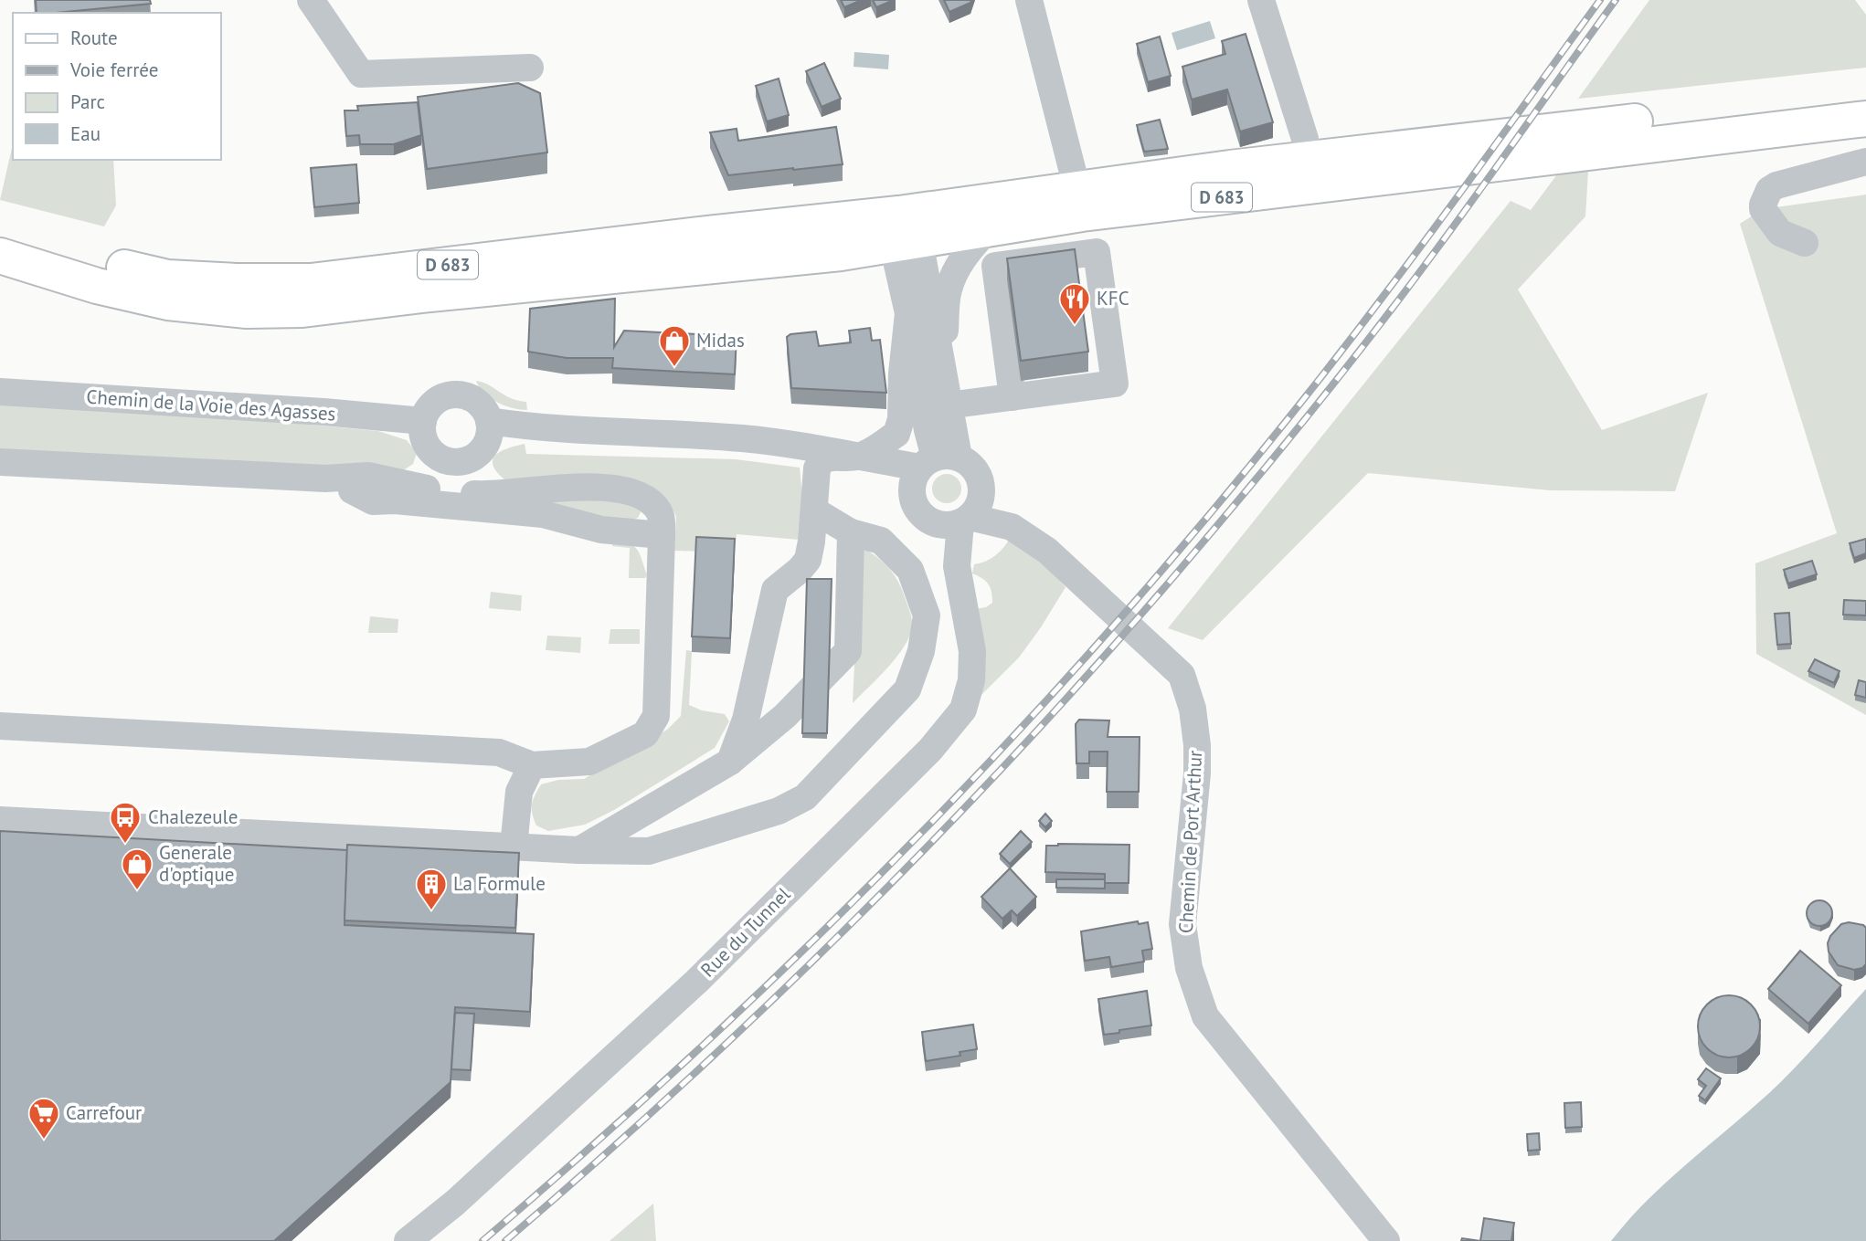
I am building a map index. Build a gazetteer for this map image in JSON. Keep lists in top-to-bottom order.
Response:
{
  "streets": {
    "main road": ["D 683"],
    "street": ["Chemin de la Voie des Agasses", "Chemin de Port Arthur", "Rue du Tunnel"]
  },
  "crossings": [
    ["Chemin de Port Arthur", "Rue du Tunnel"]
  ],
  "places": {
    "restaurant": ["KFC"],
    "shop": ["Midas", "Generale d'optique"],
    "bus stop": ["Chalezeule"],
    "building": ["La Formule"],
    "supermarket": ["Carrefour"]
  },
  "legend": [
    "Route",
    "Voie ferrée",
    "Parc",
    "Eau"
  ]
}
